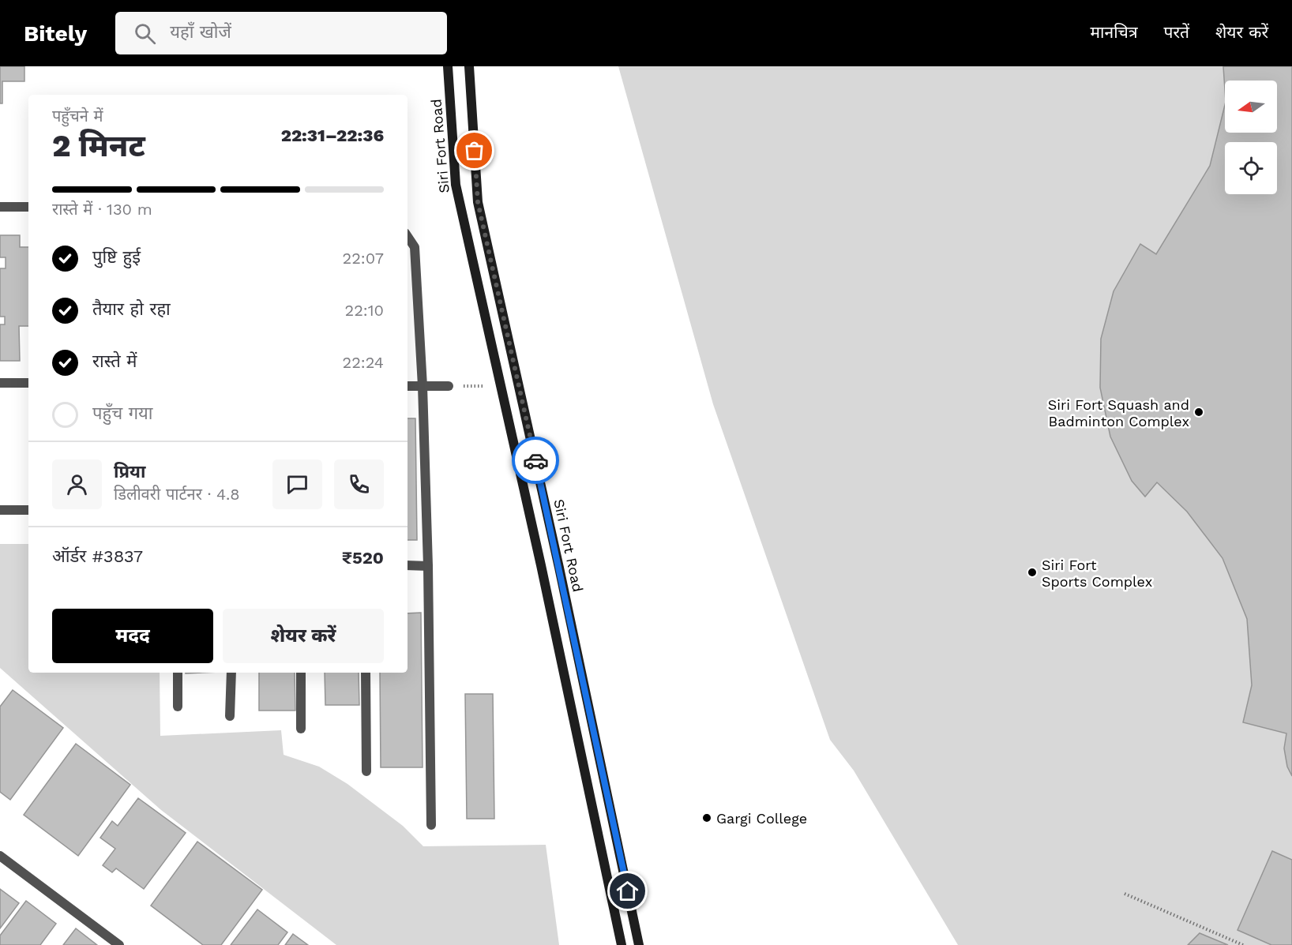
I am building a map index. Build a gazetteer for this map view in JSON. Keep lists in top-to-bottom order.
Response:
{
  "streets": {
    "street": ["Siri Fort Road"]
  },
  "places": ["Siri Fort Squash and Badminton Complex", "Siri Fort Sports Complex", "Gargi College"],
  "north": "left",
  "page": {
    "header": "Bitely",
    "search": "यहाँ खोजें",
    "nav": ["मानचित्र", "परतें", "शेयर करें"],
    "heading": ["2 मिनट", "पहुँचने में", "22:31–22:36"],
    "panel": [
      "प्रिया",
      "डिलीवरी पार्टनर · 4.8",
      "ऑर्डर #3837",
      "₹520"
    ],
    "bar": "रास्ते में · 130 m",
    "list": [
      ["पुष्टि हुई", "22:07"],
      ["तैयार हो रहा", "22:10"],
      ["रास्ते में", "22:24"],
      "पहुँच गया"
    ],
    "buttons": ["मदद", "शेयर करें"]
  }
}
